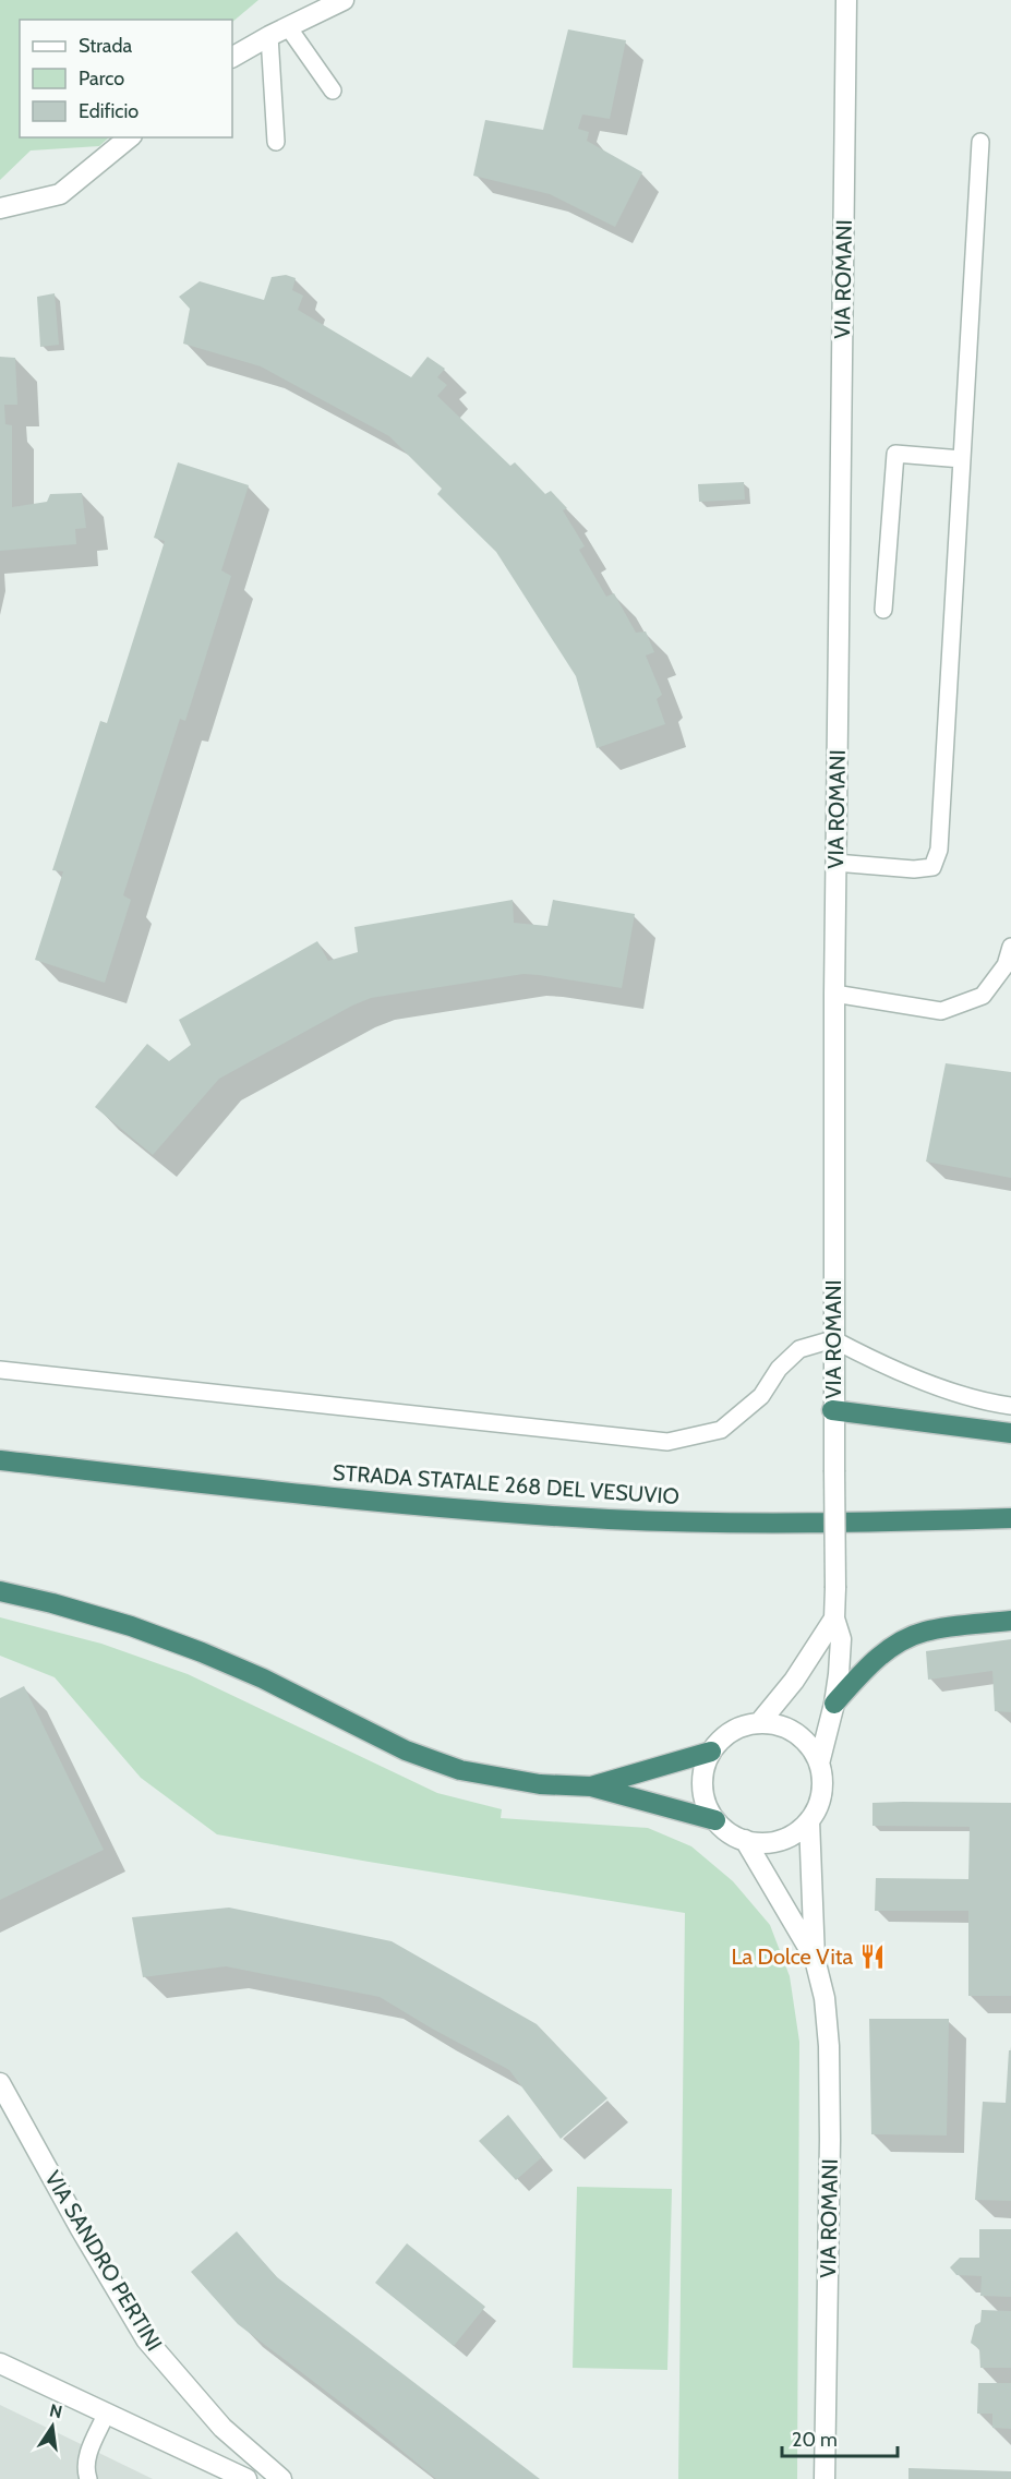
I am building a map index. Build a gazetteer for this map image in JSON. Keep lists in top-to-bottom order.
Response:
{
  "streets": {
    "highway": ["STRADA STATALE 268 DEL VESUVIO"],
    "street": ["VIA ROMANI", "VIA SANDRO PERTINI"]
  },
  "places": {
    "restaurant": ["La Dolce Vita"]
  },
  "legend": ["Strada", "Parco", "Edificio"],
  "scale_bar": "20 m",
  "north": "top"
}
